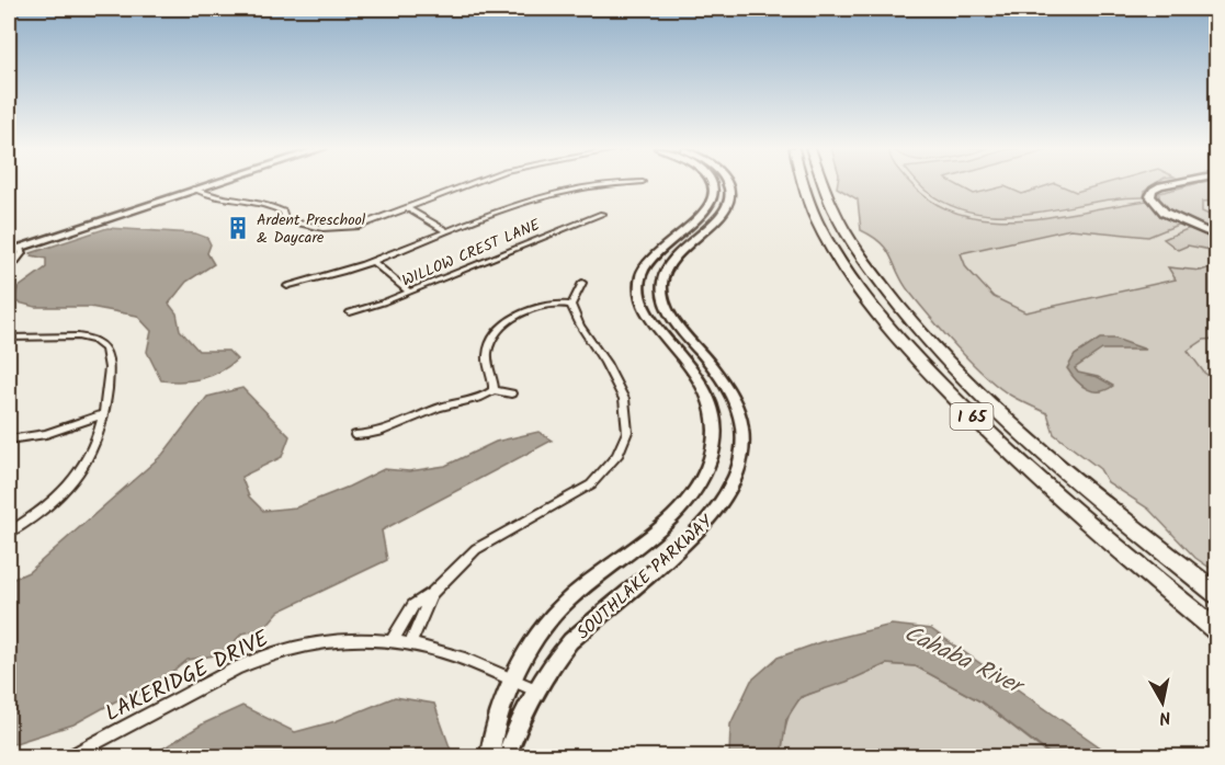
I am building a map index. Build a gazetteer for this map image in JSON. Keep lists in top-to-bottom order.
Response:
{
  "streets": {
    "highway": ["I 65"],
    "street": ["WILLOW CREST LANE", "SOUTHLAKE PARKWAY", "LAKERIDGE DRIVE"]
  },
  "crossings": [
    ["SOUTHLAKE PARKWAY", "LAKERIDGE DRIVE"]
  ],
  "water": ["Cahaba River"],
  "places": {
    "building": ["Ardent Preschool & Daycare"]
  },
  "north": "bottom"
}
